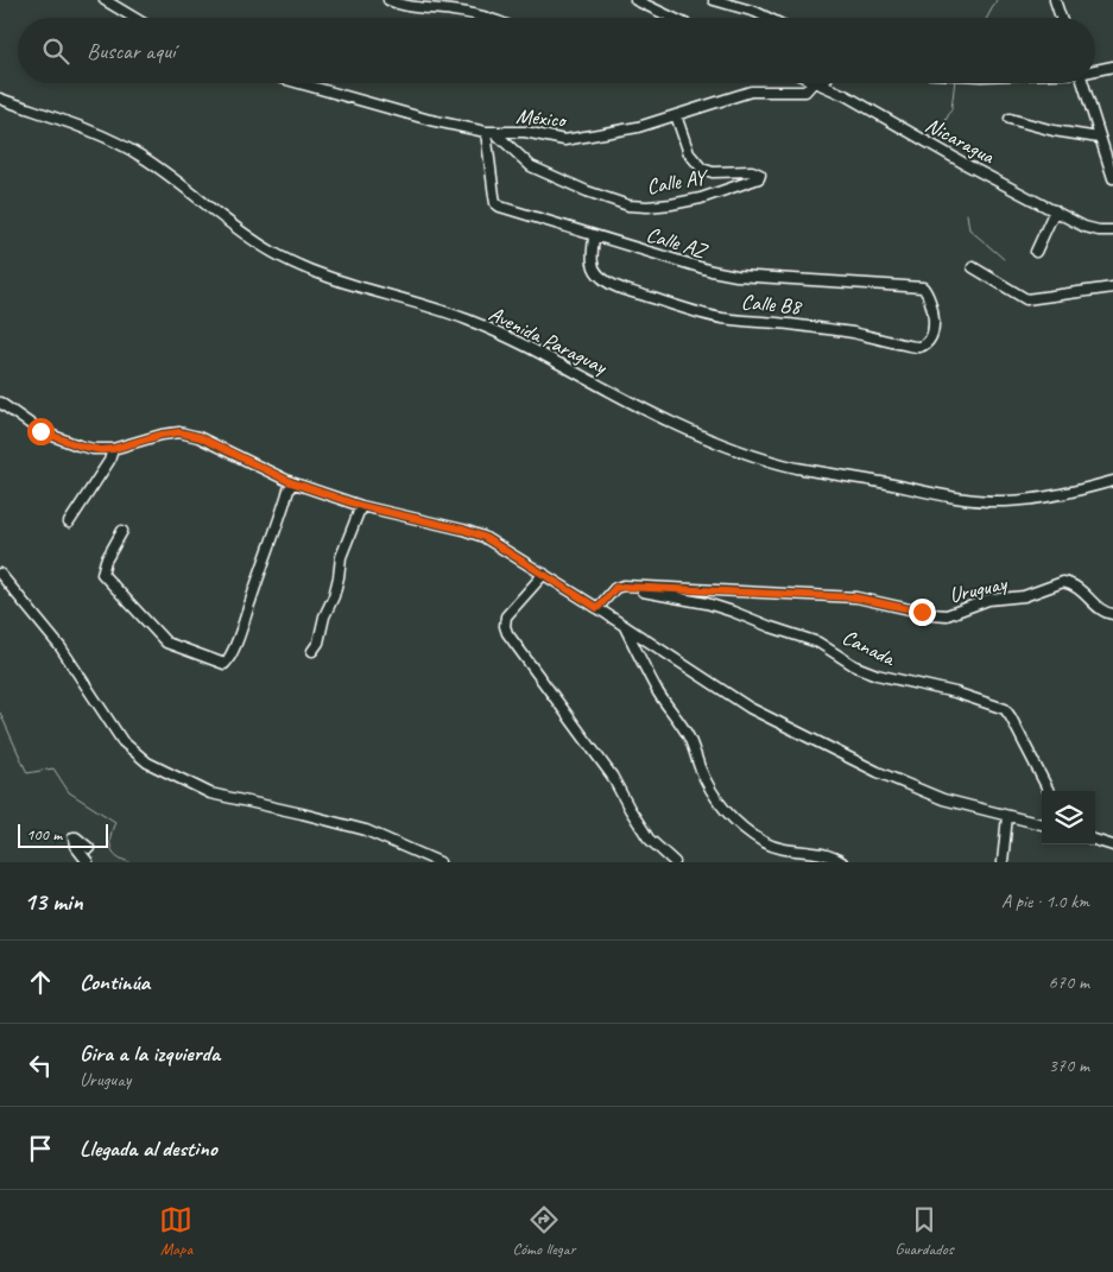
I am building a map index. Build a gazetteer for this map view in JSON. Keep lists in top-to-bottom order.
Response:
{
  "streets": {
    "street": [
      "México",
      "Nicaragua",
      "Calle AY",
      "Calle AZ",
      "Calle B8",
      "Avenida Paraguay",
      "Uruguay",
      "Canada"
    ]
  },
  "crossings": [
    ["México", "Nicaragua"],
    ["México", "Calle AY"],
    ["México", "Calle AZ"],
    ["Calle AY", "Calle AZ"],
    ["Calle AZ", "Calle B8"],
    ["Uruguay", "Canada"]
  ],
  "scale_bar": "100 m",
  "page": {
    "search": "Buscar aquí",
    "scale": "100 m",
    "heading": ["13 min", "A pie · 1.0 km"],
    "list": [
      ["Continúa", "670 m"],
      ["Gira a la izquierda", "Uruguay", "370 m"],
      "Llegada al destino"
    ],
    "nav": ["Mapa", "Cómo llegar", "Guardados"]
  }
}
